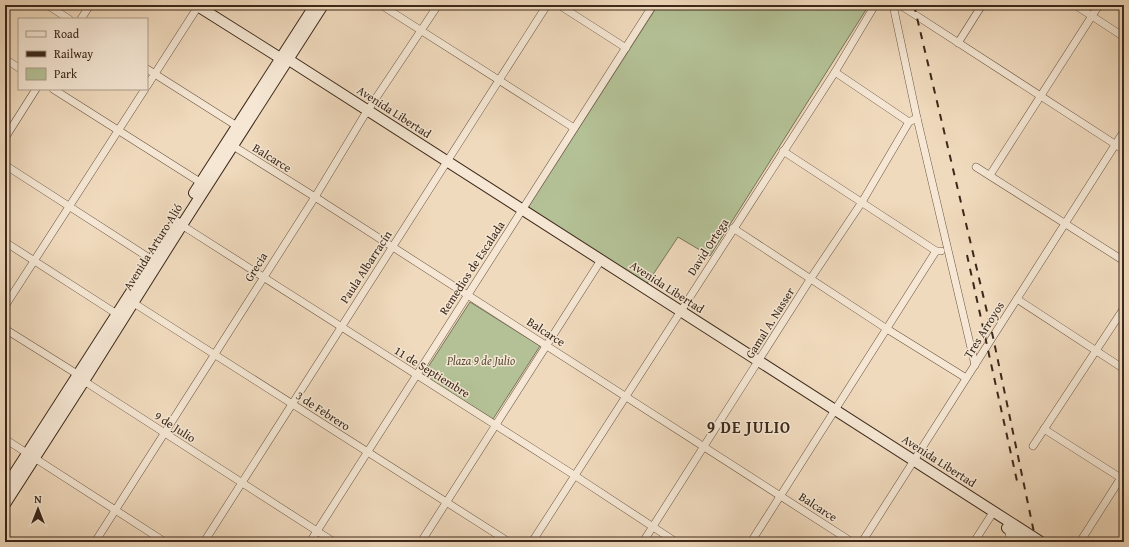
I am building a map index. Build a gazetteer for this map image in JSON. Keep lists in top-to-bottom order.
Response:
{
  "streets": {
    "main road": ["Avenida Libertad", "Avenida Arturo Alió"],
    "street": [
      "Balcarce",
      "David Ortega",
      "Grecia",
      "Paula Albarracín",
      "Remedios de Escalada",
      "Gamal A. Nasser",
      "Tres Arroyos",
      "11 de Septiembre",
      "3 de Febrero",
      "9 de Julio"
    ]
  },
  "crossings": [
    ["Avenida Libertad", "Avenida Arturo Alió"],
    ["Avenida Libertad", "David Ortega"],
    ["Avenida Libertad", "Grecia"],
    ["Avenida Libertad", "Paula Albarracín"],
    ["Avenida Libertad", "Remedios de Escalada"],
    ["Avenida Libertad", "Gamal A. Nasser"],
    ["Avenida Libertad", "Tres Arroyos"],
    ["Balcarce", "Avenida Arturo Alió"],
    ["Balcarce", "David Ortega"],
    ["Balcarce", "Grecia"],
    ["Balcarce", "Paula Albarracín"],
    ["Balcarce", "Remedios de Escalada"],
    ["Balcarce", "Gamal A. Nasser"],
    ["Avenida Arturo Alió", "11 de Septiembre"],
    ["Avenida Arturo Alió", "3 de Febrero"],
    ["Avenida Arturo Alió", "9 de Julio"],
    ["David Ortega", "11 de Septiembre"],
    ["Grecia", "11 de Septiembre"],
    ["Grecia", "3 de Febrero"],
    ["Grecia", "9 de Julio"],
    ["Paula Albarracín", "11 de Septiembre"],
    ["Paula Albarracín", "3 de Febrero"],
    ["Paula Albarracín", "9 de Julio"],
    ["Remedios de Escalada", "11 de Septiembre"],
    ["Remedios de Escalada", "3 de Febrero"],
    ["Remedios de Escalada", "9 de Julio"],
    ["Gamal A. Nasser", "11 de Septiembre"]
  ],
  "districts": ["9 DE JULIO"],
  "parks": ["Plaza 9 de Julio"],
  "legend": ["Road", "Railway", "Park"],
  "north": "top"
}
